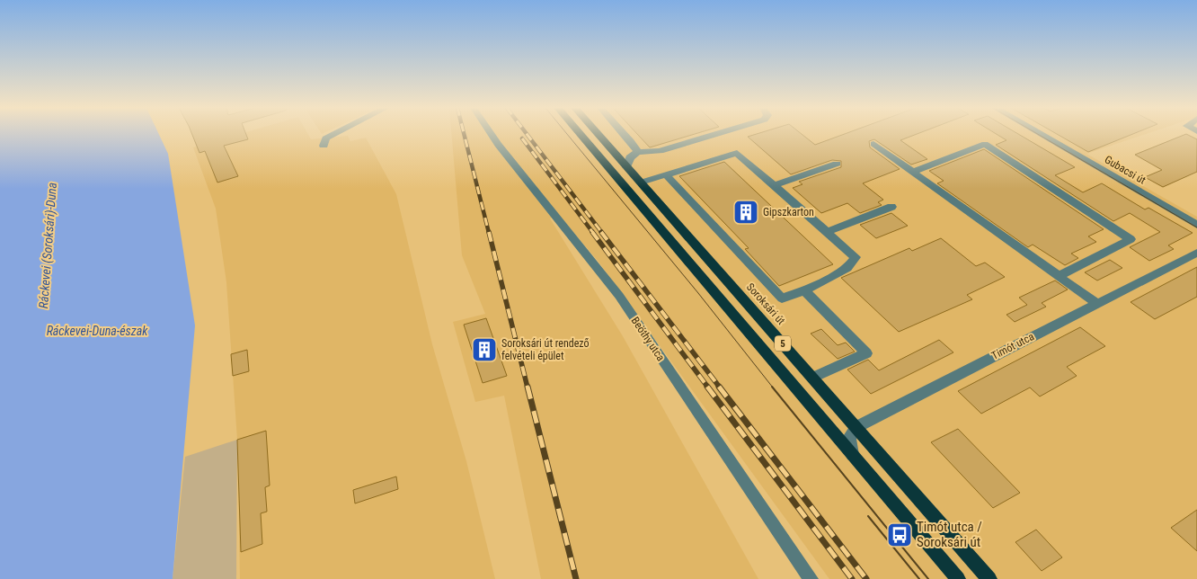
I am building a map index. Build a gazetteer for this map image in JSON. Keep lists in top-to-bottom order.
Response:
{
  "streets": {
    "main road": ["Soroksári út", "5"],
    "street": ["Gubacsi út", "Beöthy utca", "Timót utca"]
  },
  "crossings": [
    ["Soroksári út", "Timót utca"]
  ],
  "water": ["Ráckevei (Soroksári)-Duna", "Ráckevei-Duna-észak"],
  "places": {
    "building": ["Gipszkarton", "Soroksári út rendező felvételi épület"],
    "bus stop": ["Timót utca / Soroksári út"]
  }
}
